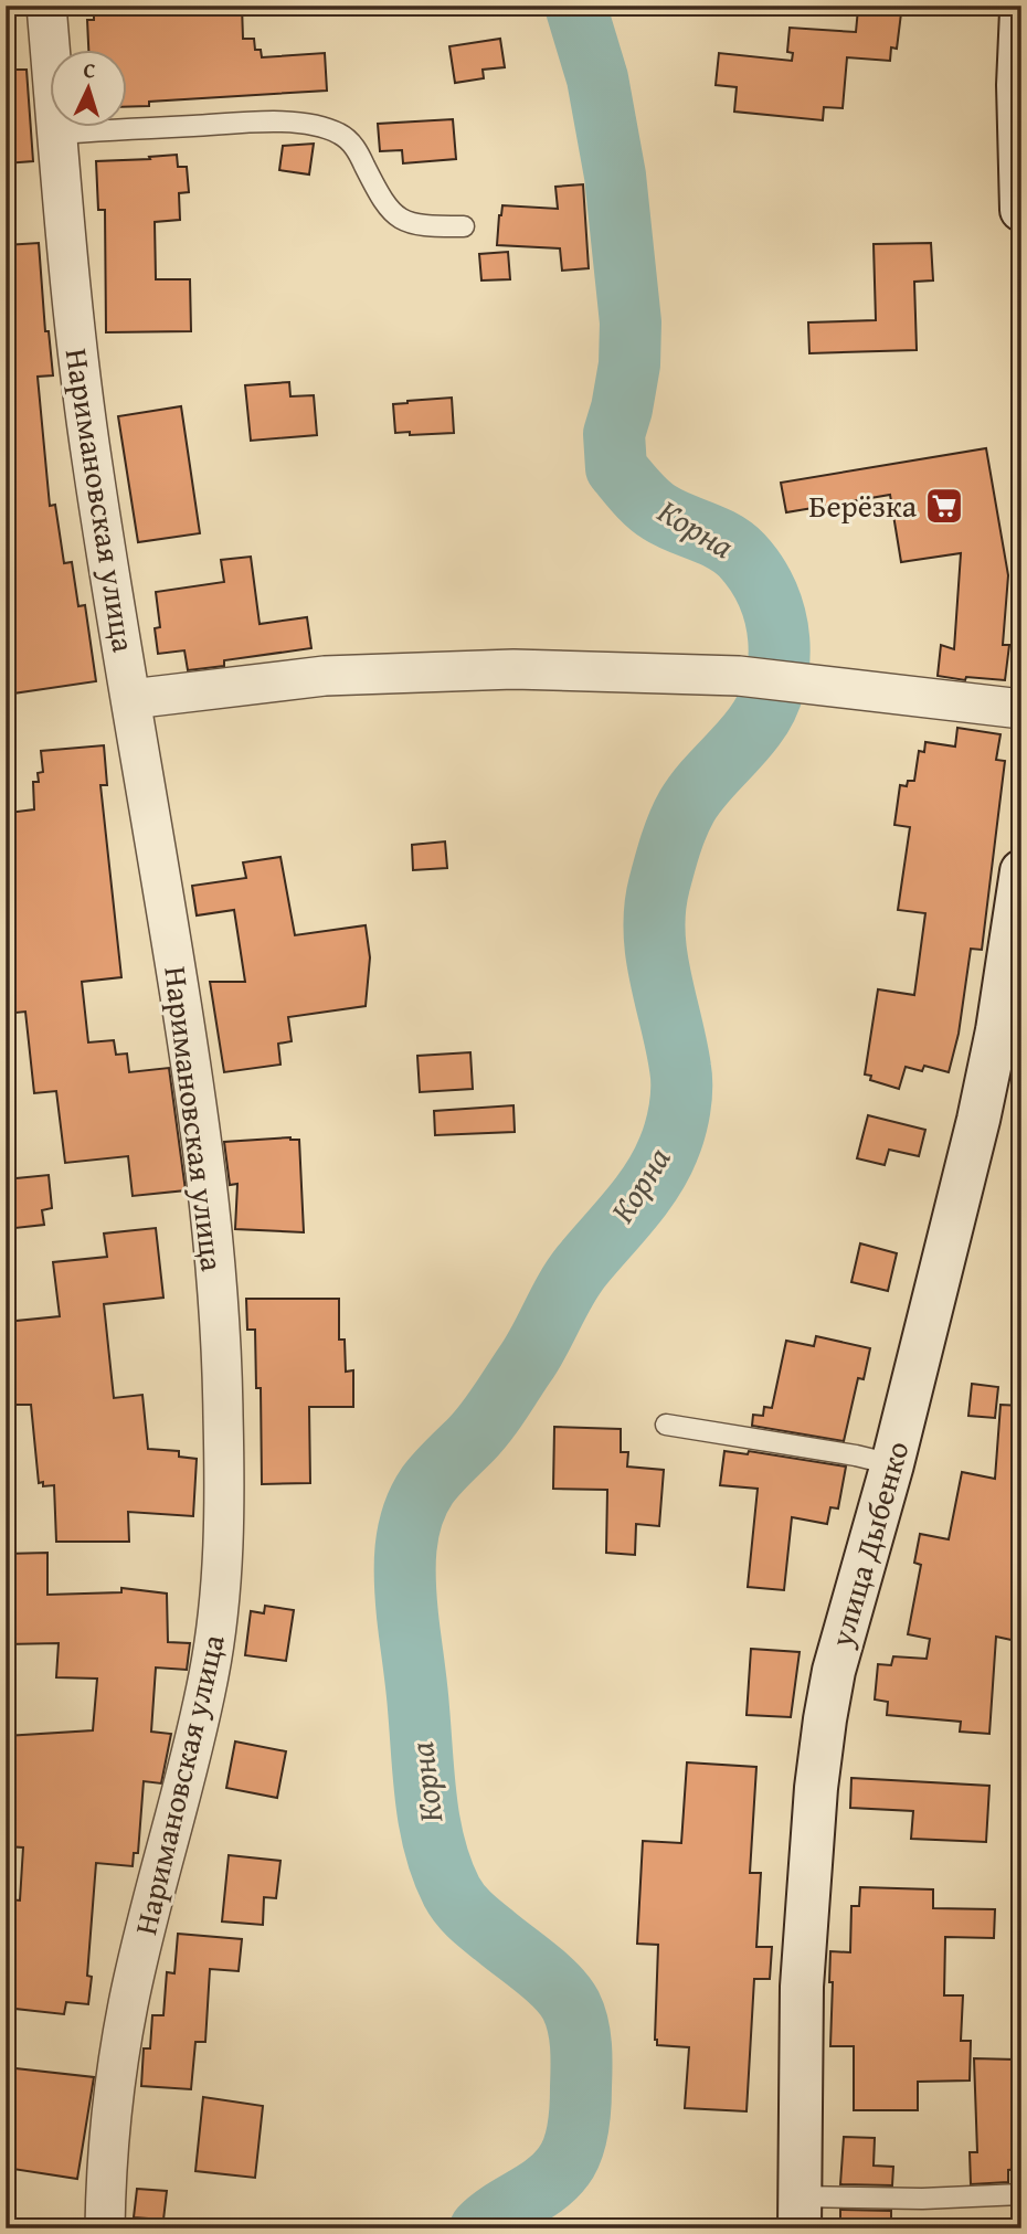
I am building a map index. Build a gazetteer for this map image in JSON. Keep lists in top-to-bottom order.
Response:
{
  "streets": {
    "main road": ["улица Дыбенко"],
    "street": ["Наримановская улица"]
  },
  "water": ["Корна"],
  "places": {
    "supermarket": ["Берёзка"]
  },
  "north": "top"
}
